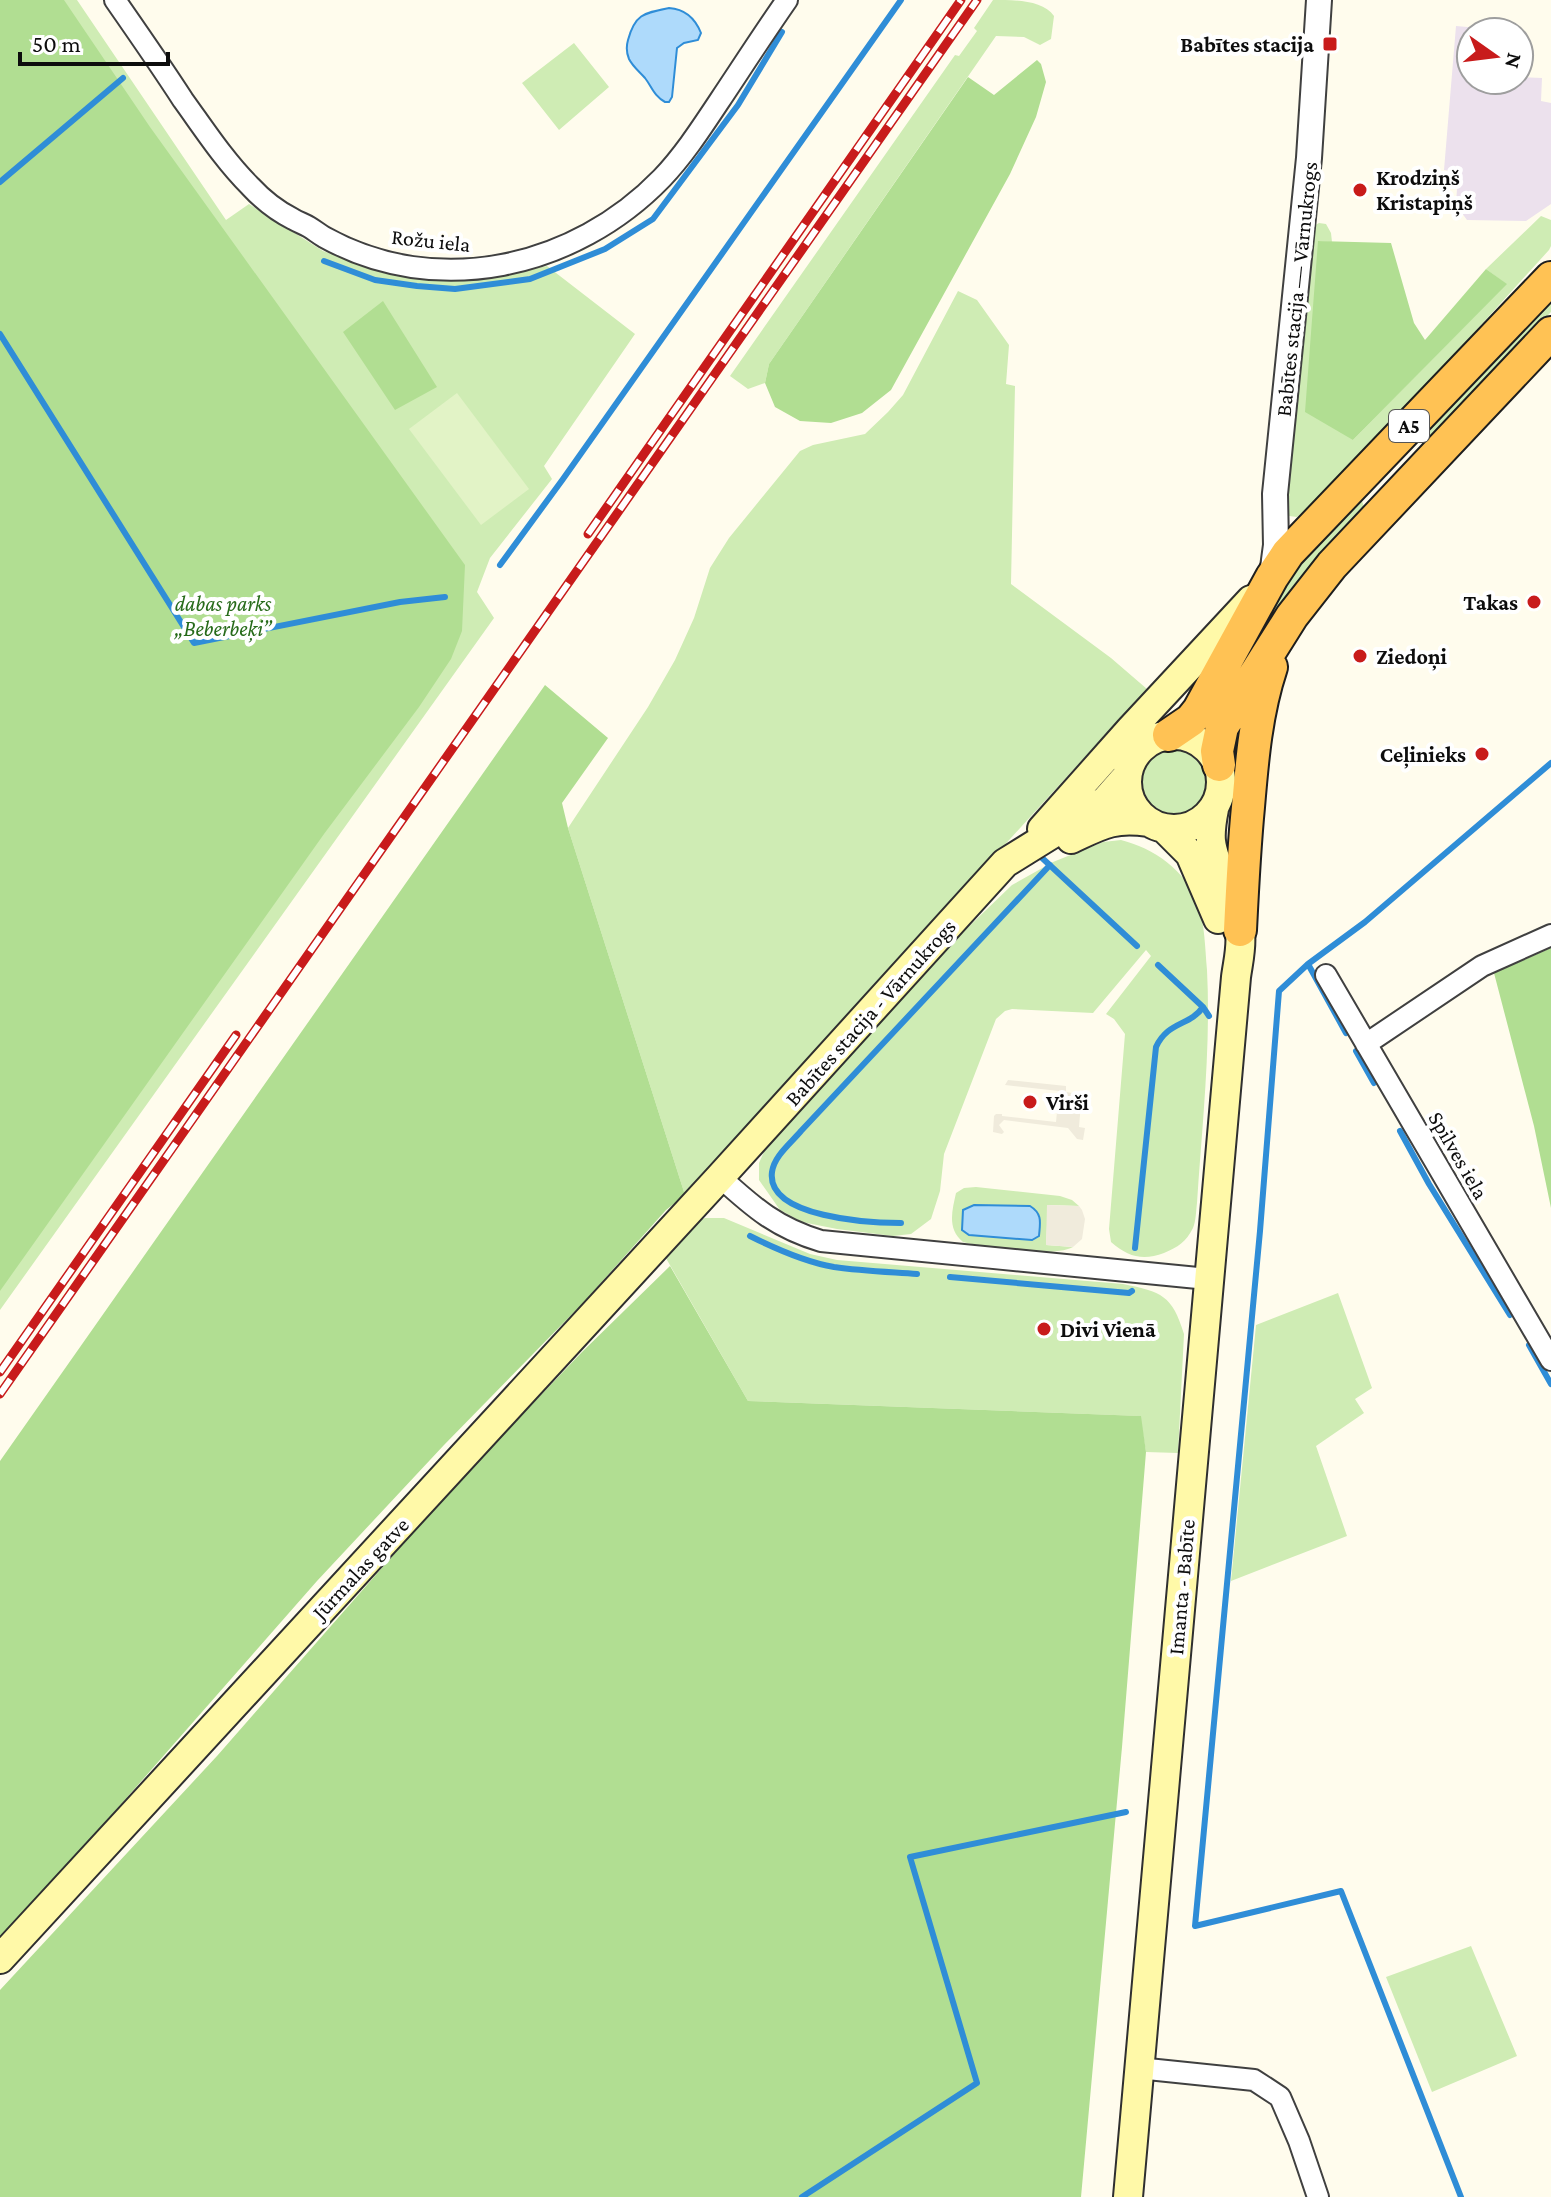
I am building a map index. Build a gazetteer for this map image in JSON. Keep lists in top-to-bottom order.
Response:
{
  "streets": {
    "highway": ["A5"],
    "main road": ["Babītes stacija - Vārnukrogs", "Jūrmalas gatve", "Imanta - Babīte"],
    "street": ["Rožu iela", "Babītes stacija — Vārnukrogs", "Spilves iela"]
  },
  "crossings": [
    ["Babītes stacija — Vārnukrogs", "A5"],
    ["A5", "Babītes stacija - Vārnukrogs"],
    ["A5", "Imanta - Babīte"],
    ["Babītes stacija - Vārnukrogs", "Jūrmalas gatve"],
    ["Babītes stacija - Vārnukrogs", "Imanta - Babīte"]
  ],
  "parks": ["dabas parks „Beberbeķi”"],
  "places": {
    "transit": ["Babītes stacija"],
    "other": [
      "Krodziņš Kristapiņš",
      "Takas",
      "Ziedoņi",
      "Ceļinieks",
      "Virši",
      "Divi Vienā"
    ]
  },
  "scale_bar": "50 m",
  "north": "right"
}
